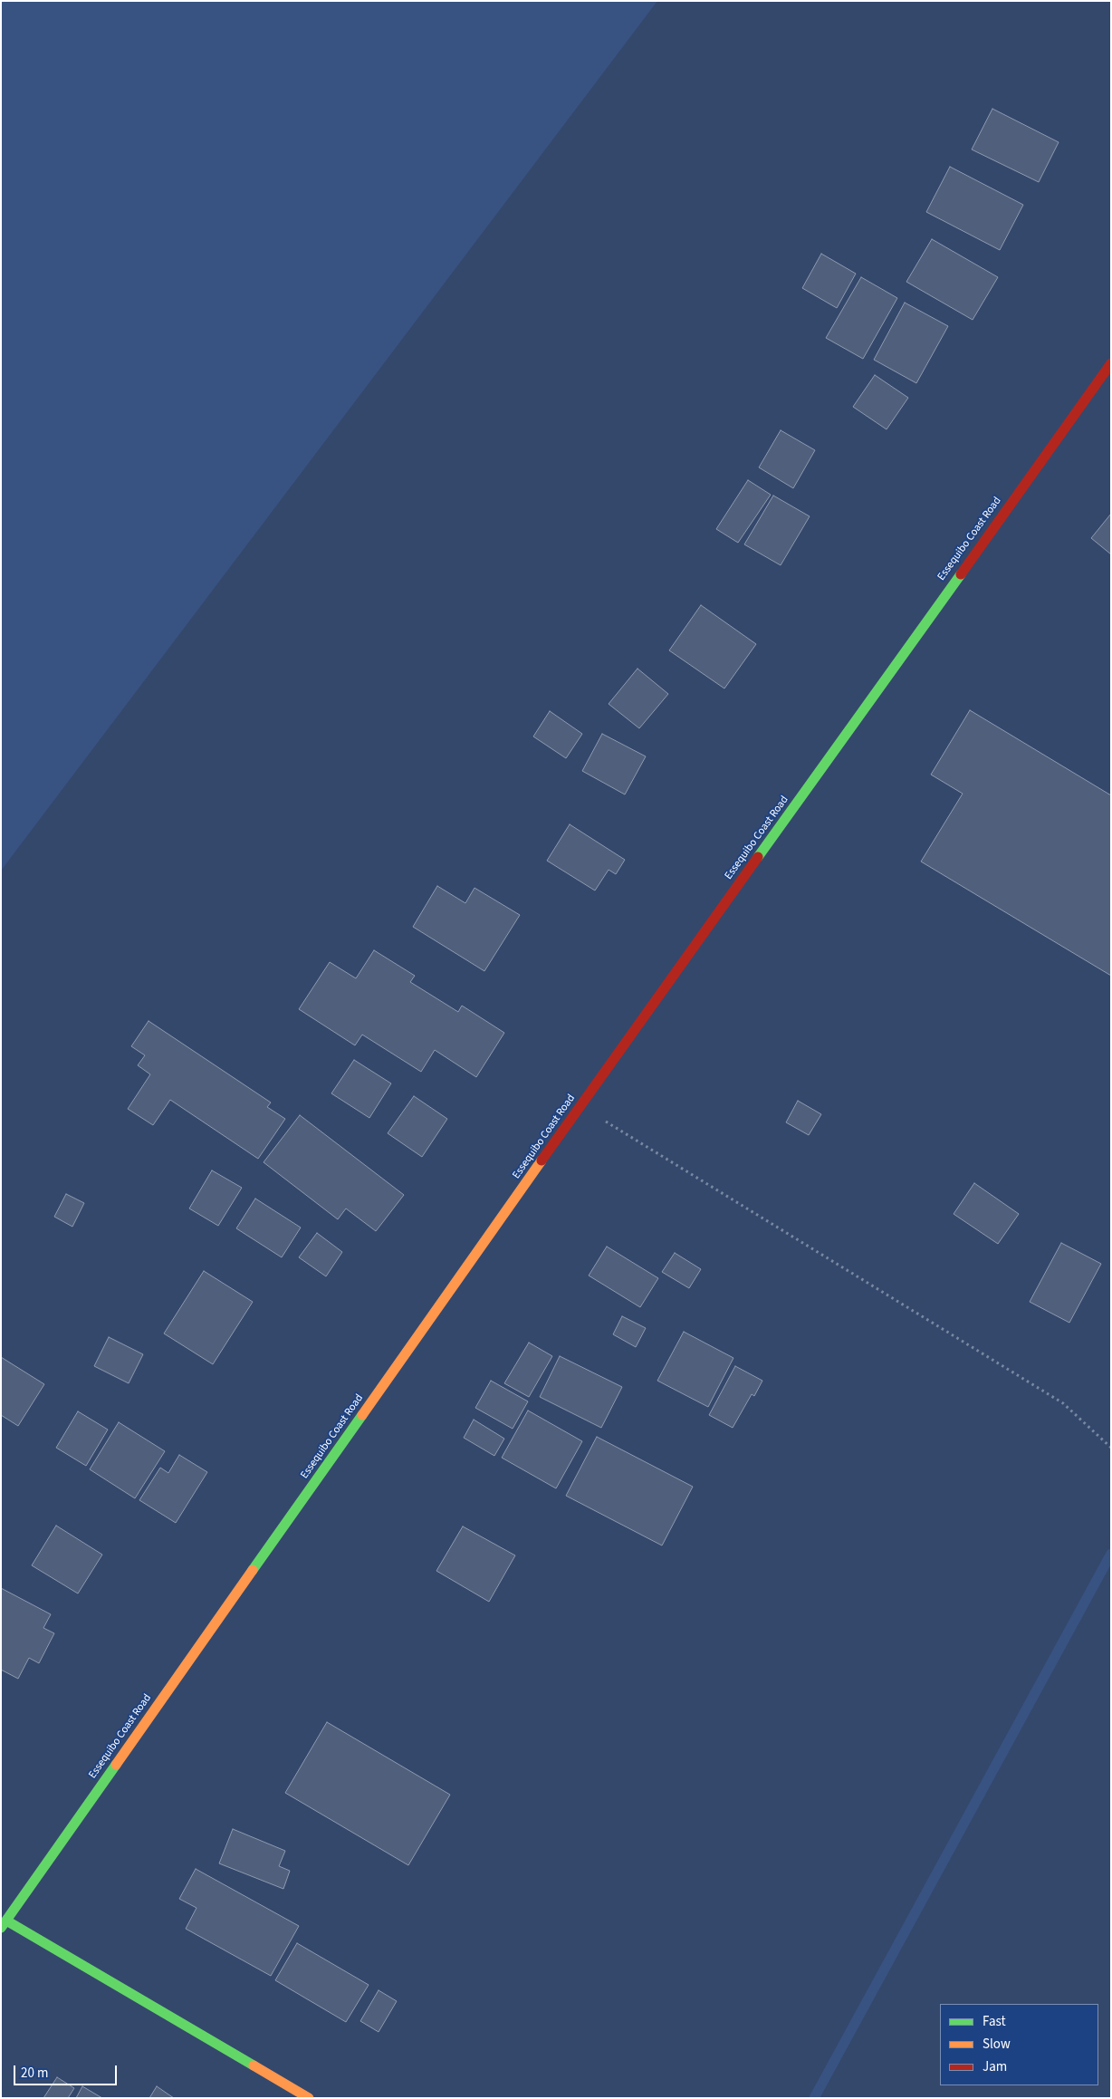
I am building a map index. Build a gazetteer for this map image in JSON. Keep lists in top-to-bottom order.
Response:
{
  "streets": {
    "main road": ["Essequibo Coast Road"]
  },
  "legend": ["Fast", "Slow", "Jam"],
  "scale_bar": "20 m"
}
